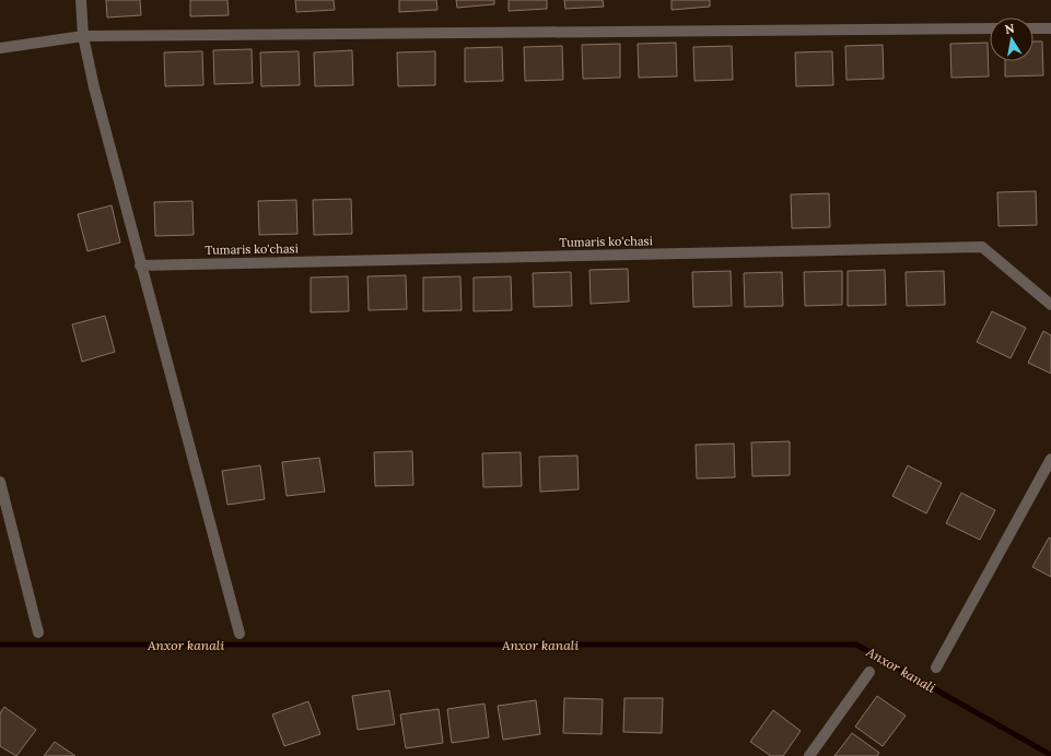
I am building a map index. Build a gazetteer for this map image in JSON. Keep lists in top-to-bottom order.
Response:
{
  "streets": {
    "street": ["Tumaris ko'chasi"]
  },
  "water": ["Anxor kanali"],
  "north": "top"
}
